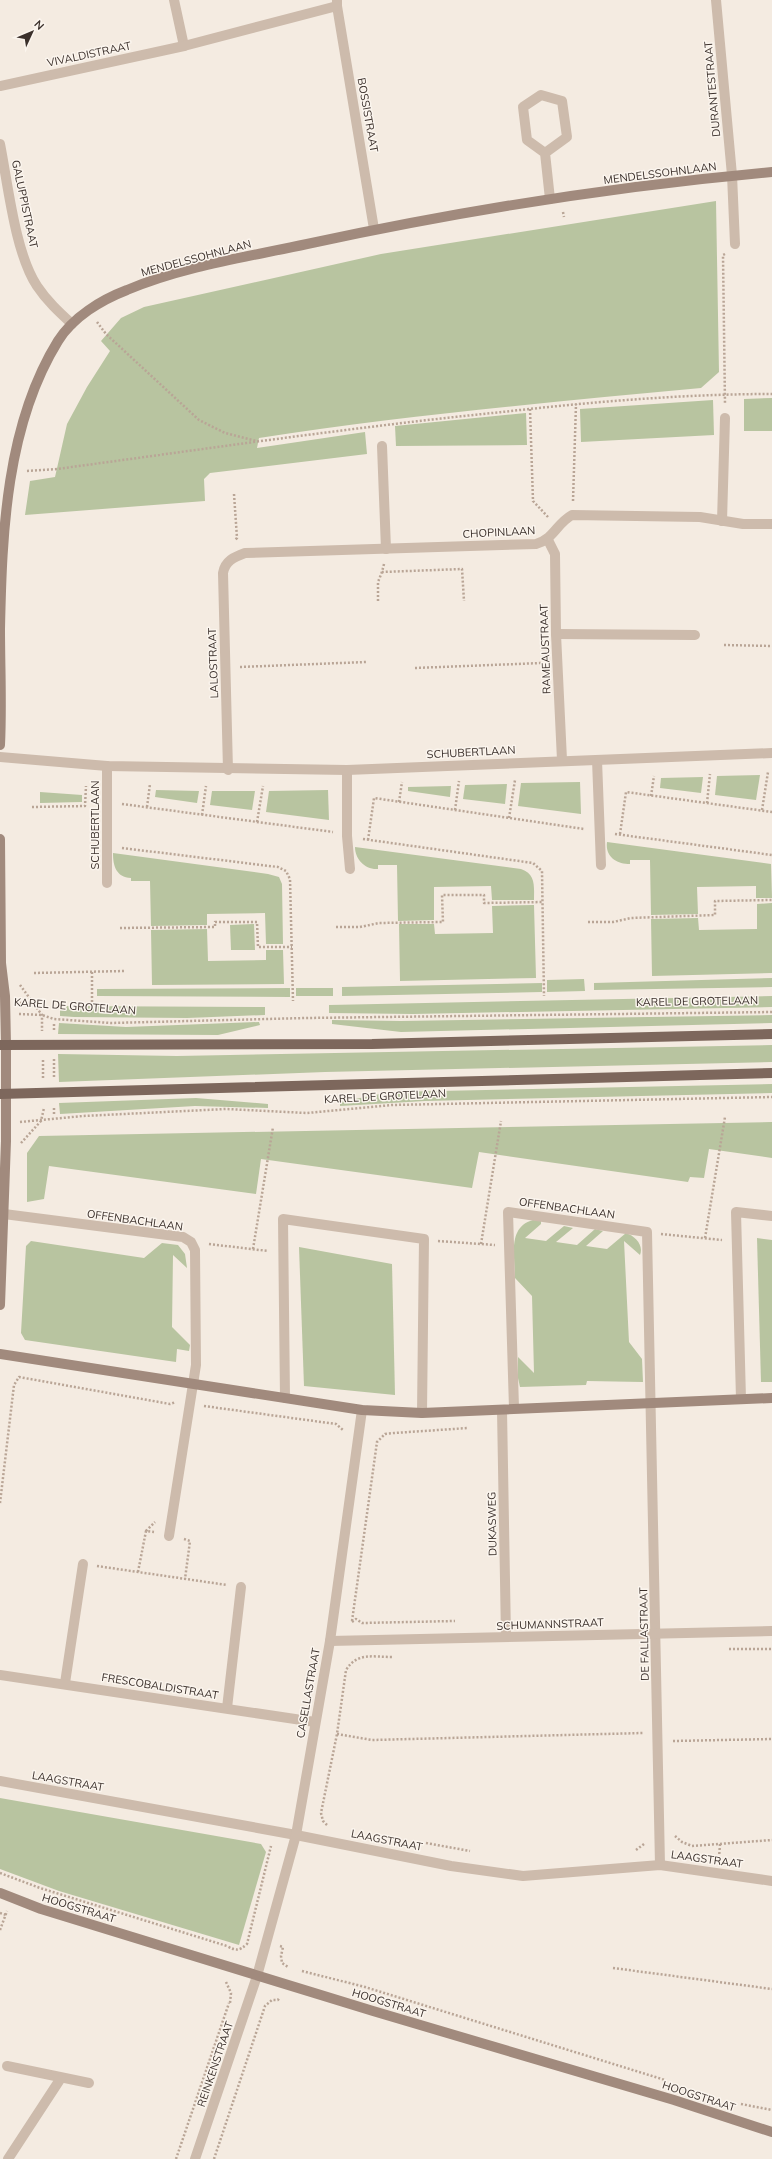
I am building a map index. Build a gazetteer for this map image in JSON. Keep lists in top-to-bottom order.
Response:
{
  "streets": {
    "main road": ["KAREL DE GROTELAAN"],
    "street": [
      "VIVALDISTRAAT",
      "DURANTESTRAAT",
      "BOSSISTRAAT",
      "MENDELSSOHNLAAN",
      "GALUPPISTRAAT",
      "CHOPINLAAN",
      "RAMEAUSTRAAT",
      "LALOSTRAAT",
      "SCHUBERTLAAN",
      "OFFENBACHLAAN",
      "DUKASWEG",
      "SCHUMANNSTRAAT",
      "DE FALLASTRAAT",
      "FRESCOBALDISTRAAT",
      "CASELLASTRAAT",
      "LAAGSTRAAT",
      "HOOGSTRAAT",
      "REINKENSTRAAT"
    ]
  },
  "crossings": [
    ["VIVALDISTRAAT", "BOSSISTRAAT"],
    ["DURANTESTRAAT", "MENDELSSOHNLAAN"],
    ["BOSSISTRAAT", "MENDELSSOHNLAAN"],
    ["MENDELSSOHNLAAN", "GALUPPISTRAAT"],
    ["CHOPINLAAN", "RAMEAUSTRAAT"],
    ["CHOPINLAAN", "LALOSTRAAT"],
    ["RAMEAUSTRAAT", "SCHUBERTLAAN"],
    ["LALOSTRAAT", "SCHUBERTLAAN"],
    ["DUKASWEG", "SCHUMANNSTRAAT"],
    ["SCHUMANNSTRAAT", "DE FALLASTRAAT"],
    ["SCHUMANNSTRAAT", "CASELLASTRAAT"],
    ["DE FALLASTRAAT", "LAAGSTRAAT"],
    ["FRESCOBALDISTRAAT", "CASELLASTRAAT"],
    ["CASELLASTRAAT", "LAAGSTRAAT"],
    ["CASELLASTRAAT", "HOOGSTRAAT"],
    ["CASELLASTRAAT", "REINKENSTRAAT"],
    ["HOOGSTRAAT", "REINKENSTRAAT"]
  ],
  "north": "top right"
}
